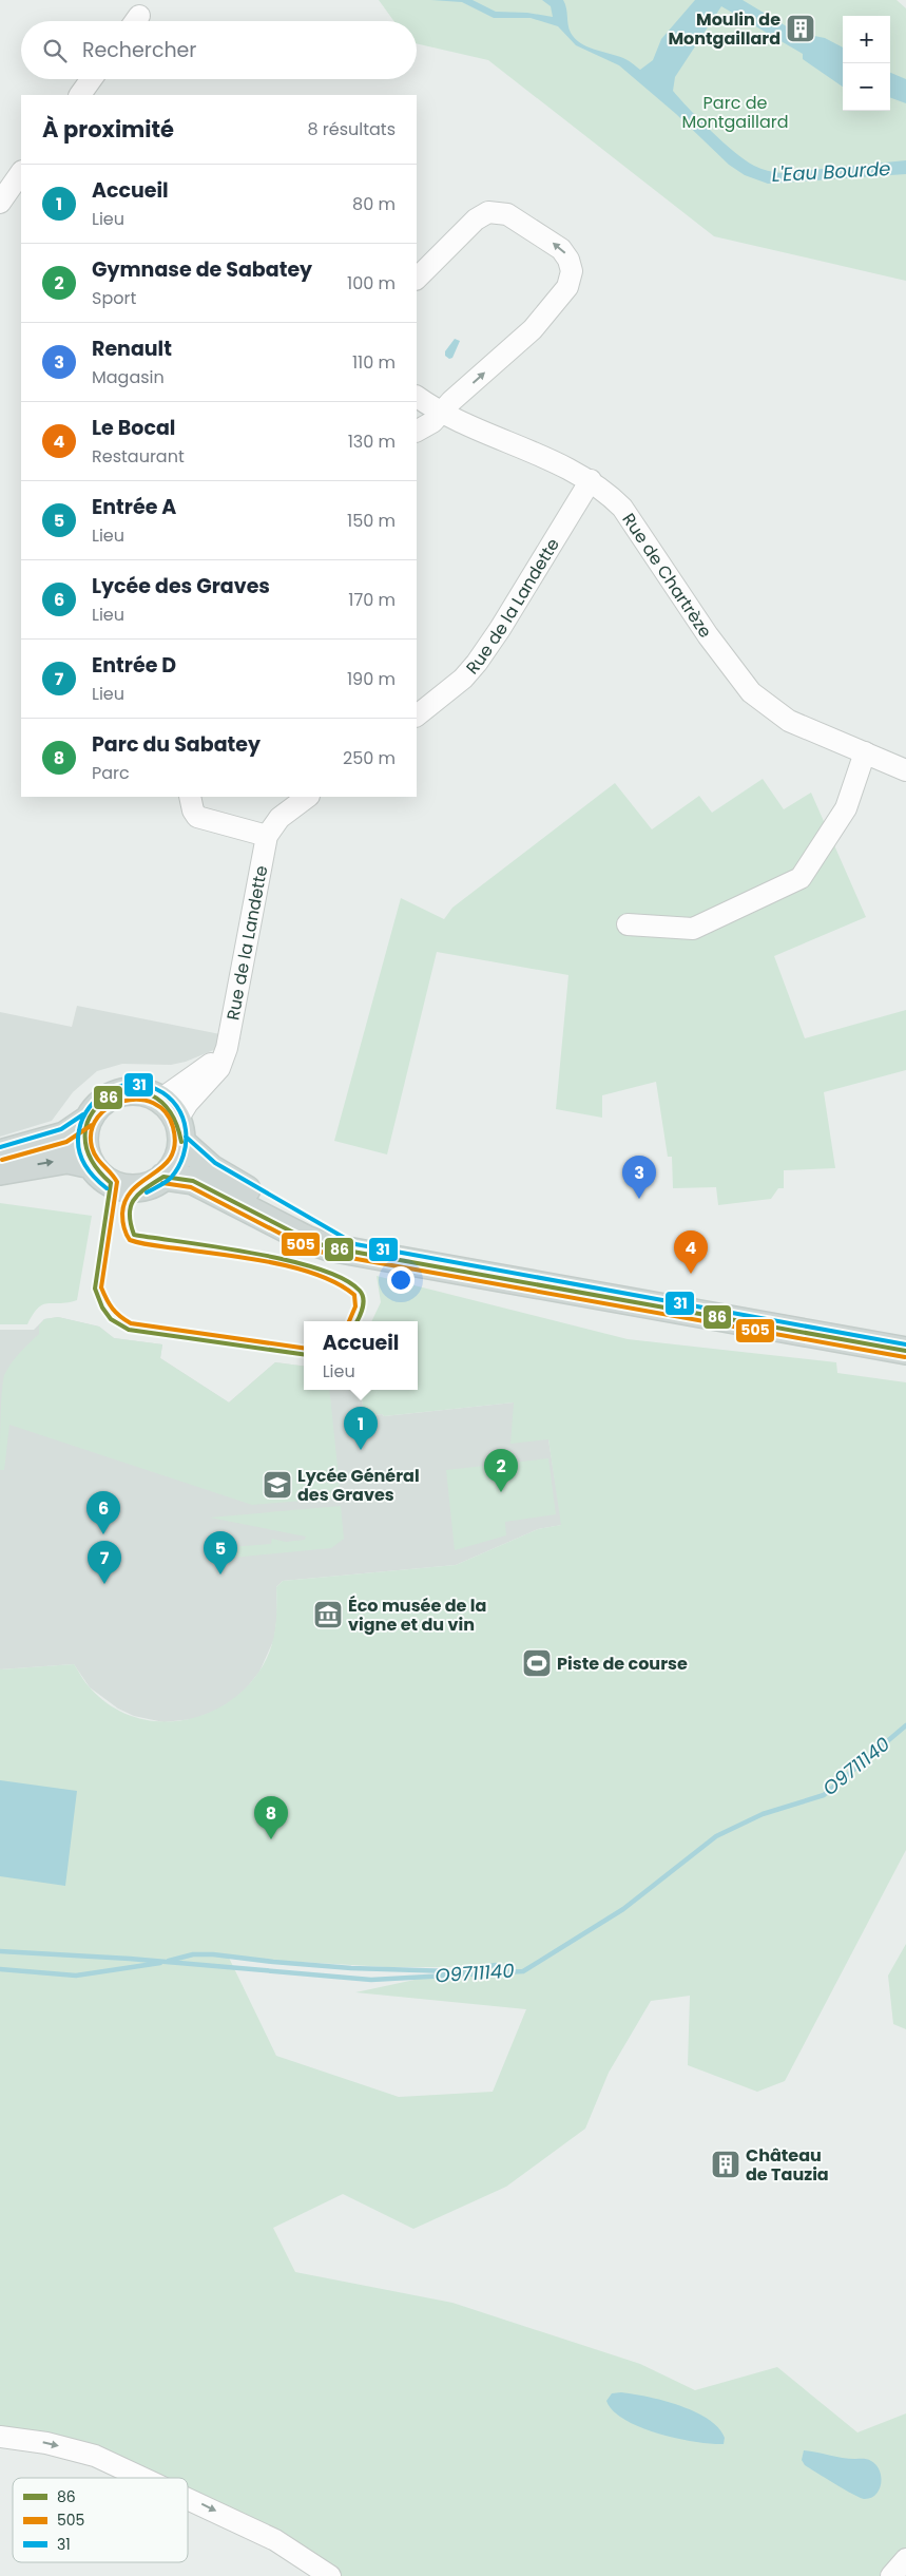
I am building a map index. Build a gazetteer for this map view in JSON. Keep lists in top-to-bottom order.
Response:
{
  "streets": {
    "street": ["Rue de Chartrèze", "Rue de la Landette"]
  },
  "crossings": [
    ["Rue de Chartrèze", "Rue de la Landette"]
  ],
  "water": ["L'Eau Bourde", "O9711140"],
  "parks": ["Parc de Montgaillard"],
  "places": {
    "building": ["Moulin de Montgaillard", "Château de Tauzia"],
    "school or university": ["Lycée Général des Graves"],
    "museum": ["Éco musée de la vigne et du vin"],
    "sports": ["Piste de course"]
  },
  "lines": ["transit line 31", "transit line 86", "transit line 505"],
  "legend": ["86", "505", "31"],
  "page": {
    "map_buttons": ["+", "−"],
    "search": "Rechercher",
    "heading": ["À proximité", "8 résultats"],
    "list": [
      {
        "mark": "1",
        "name": "Accueil",
        "note": "Lieu",
        "value": "80 m"
      },
      {
        "mark": "2",
        "name": "Gymnase de Sabatey",
        "note": "Sport",
        "value": "100 m"
      },
      {
        "mark": "3",
        "name": "Renault",
        "note": "Magasin",
        "value": "110 m"
      },
      {
        "mark": "4",
        "name": "Le Bocal",
        "note": "Restaurant",
        "value": "130 m"
      },
      {
        "mark": "5",
        "name": "Entrée A",
        "note": "Lieu",
        "value": "150 m"
      },
      {
        "mark": "6",
        "name": "Lycée des Graves",
        "note": "Lieu",
        "value": "170 m"
      },
      {
        "mark": "7",
        "name": "Entrée D",
        "note": "Lieu",
        "value": "190 m"
      },
      {
        "mark": "8",
        "name": "Parc du Sabatey",
        "note": "Parc",
        "value": "250 m"
      }
    ],
    "pins": [
      "3",
      "4",
      "1",
      "2",
      "6",
      "5",
      "7",
      "8"
    ],
    "popup": ["Accueil", "Lieu"]
  }
}
